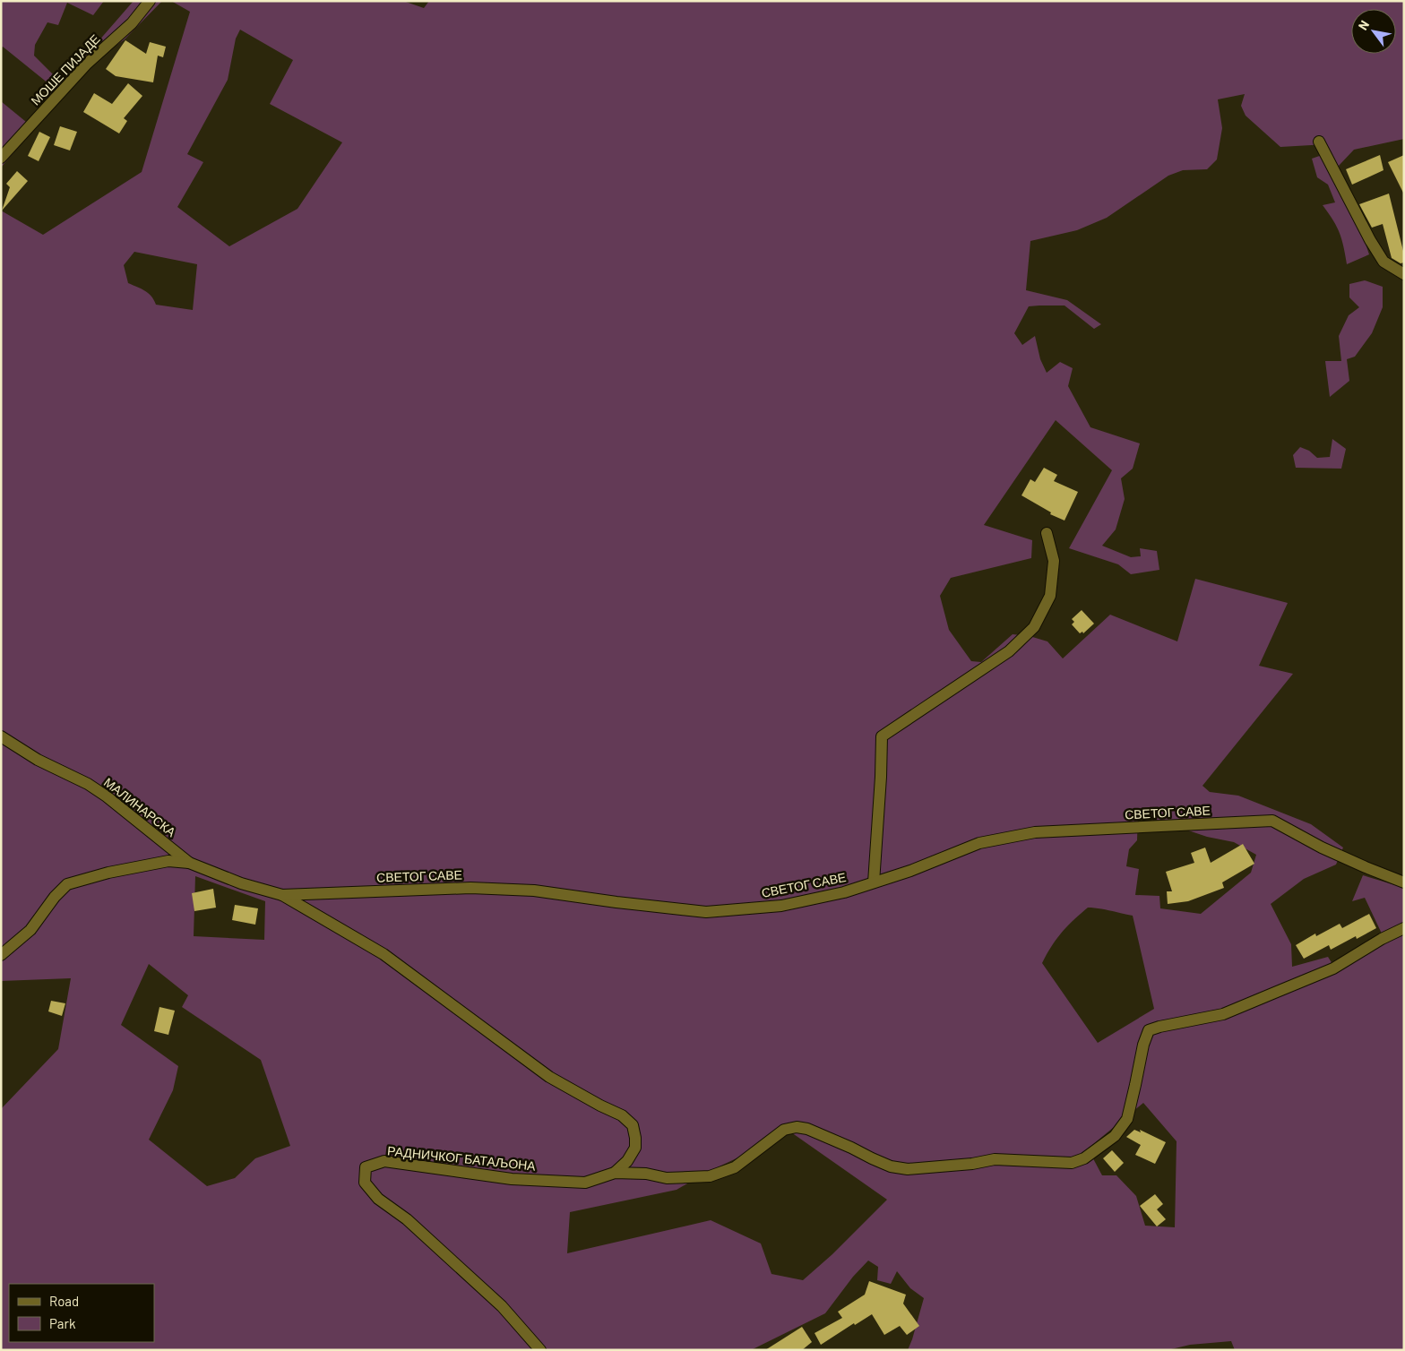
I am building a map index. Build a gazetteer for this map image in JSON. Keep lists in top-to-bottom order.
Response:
{
  "streets": {
    "street": [
      "МОШЕ ПИЈАДЕ",
      "МАЛИНАРСКА",
      "СВЕТОГ САВЕ",
      "РАДНИЧКОГ БАТАЉОНА"
    ]
  },
  "crossings": [
    ["МАЛИНАРСКА", "СВЕТОГ САВЕ"]
  ],
  "legend": ["Road", "Park"],
  "north": "top left"
}
